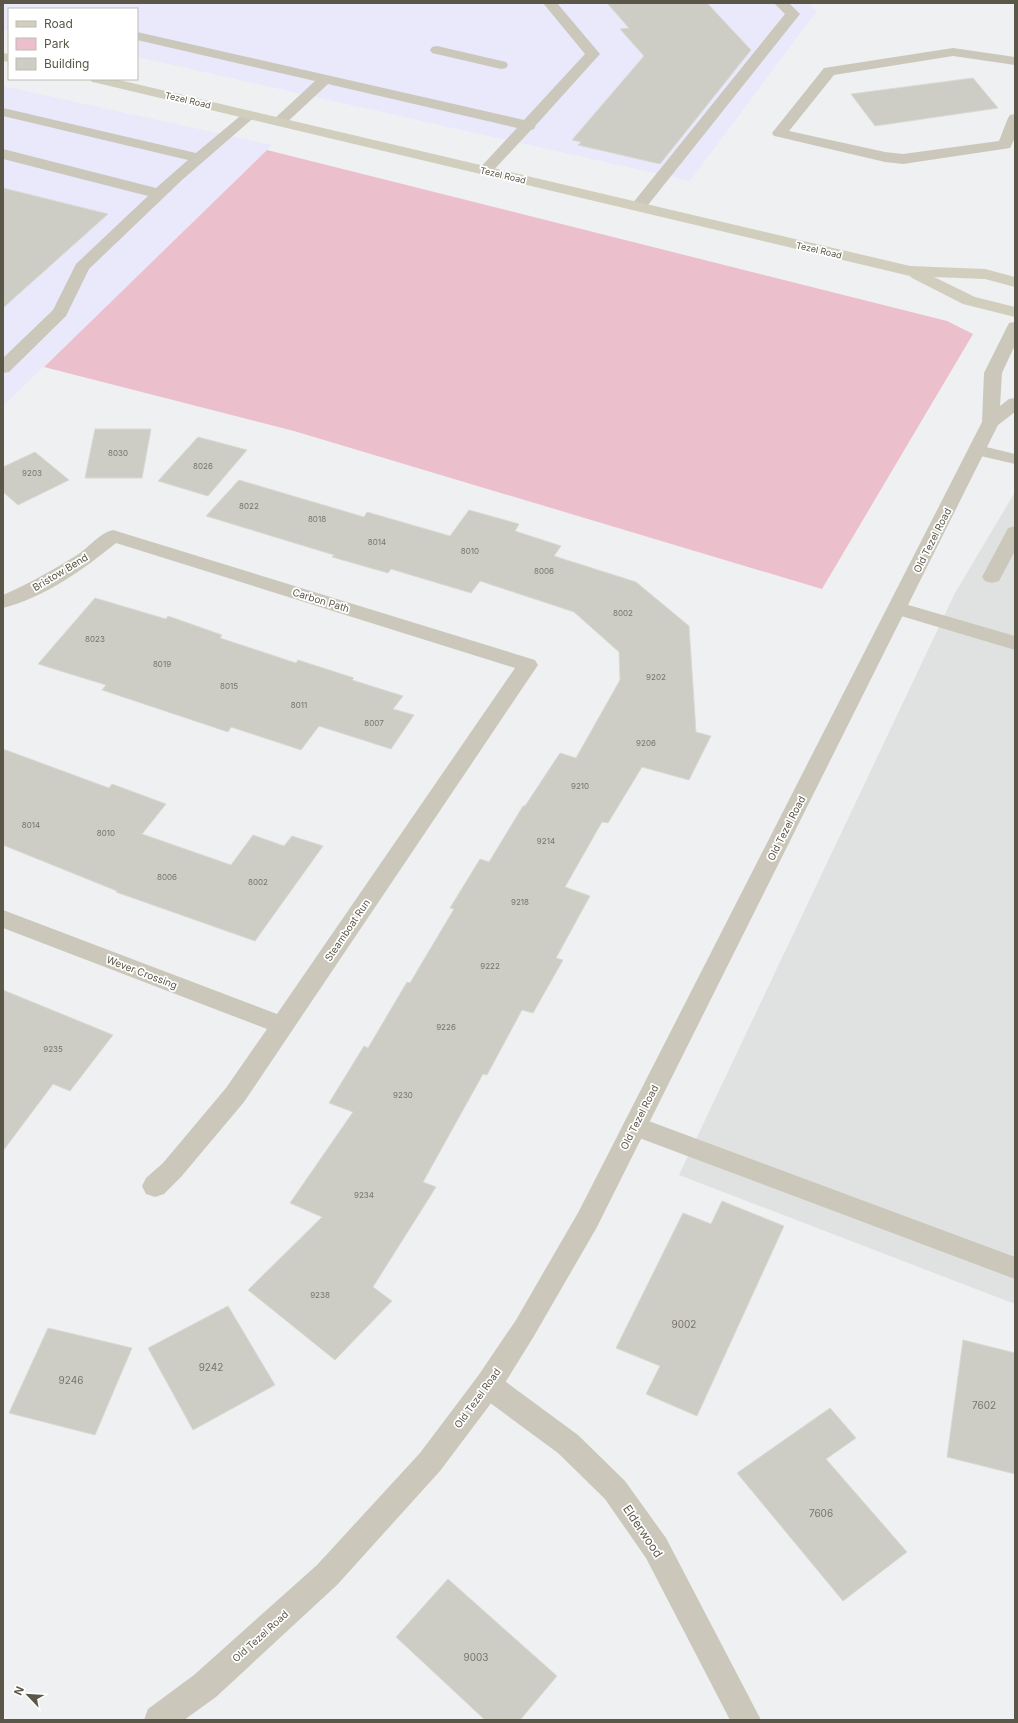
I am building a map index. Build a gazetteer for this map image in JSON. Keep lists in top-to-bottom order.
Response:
{
  "streets": {
    "main road": ["Tezel Road"],
    "street": [
      "Old Tezel Road",
      "Bristow Bend",
      "Carbon Path",
      "Steamboat Run",
      "Wever Crossing",
      "Elderwood"
    ]
  },
  "crossings": [
    ["Old Tezel Road", "Elderwood"],
    ["Bristow Bend", "Carbon Path"],
    ["Carbon Path", "Steamboat Run"],
    ["Steamboat Run", "Wever Crossing"]
  ],
  "house_numbers": [
    "8030",
    "8026",
    "9203",
    "8022",
    "8018",
    "8014",
    "8010",
    "8006",
    "8002",
    "8023",
    "8019",
    "9202",
    "8015",
    "8011",
    "8007",
    "9206",
    "9210",
    "8014",
    "8010",
    "9214",
    "8006",
    "8002",
    "9218",
    "9222",
    "9226",
    "9235",
    "9230",
    "9234",
    "9238",
    "9002",
    "9242",
    "9246",
    "7602",
    "7606",
    "9003"
  ],
  "legend": ["Road", "Park", "Building"],
  "north": "top left"
}
